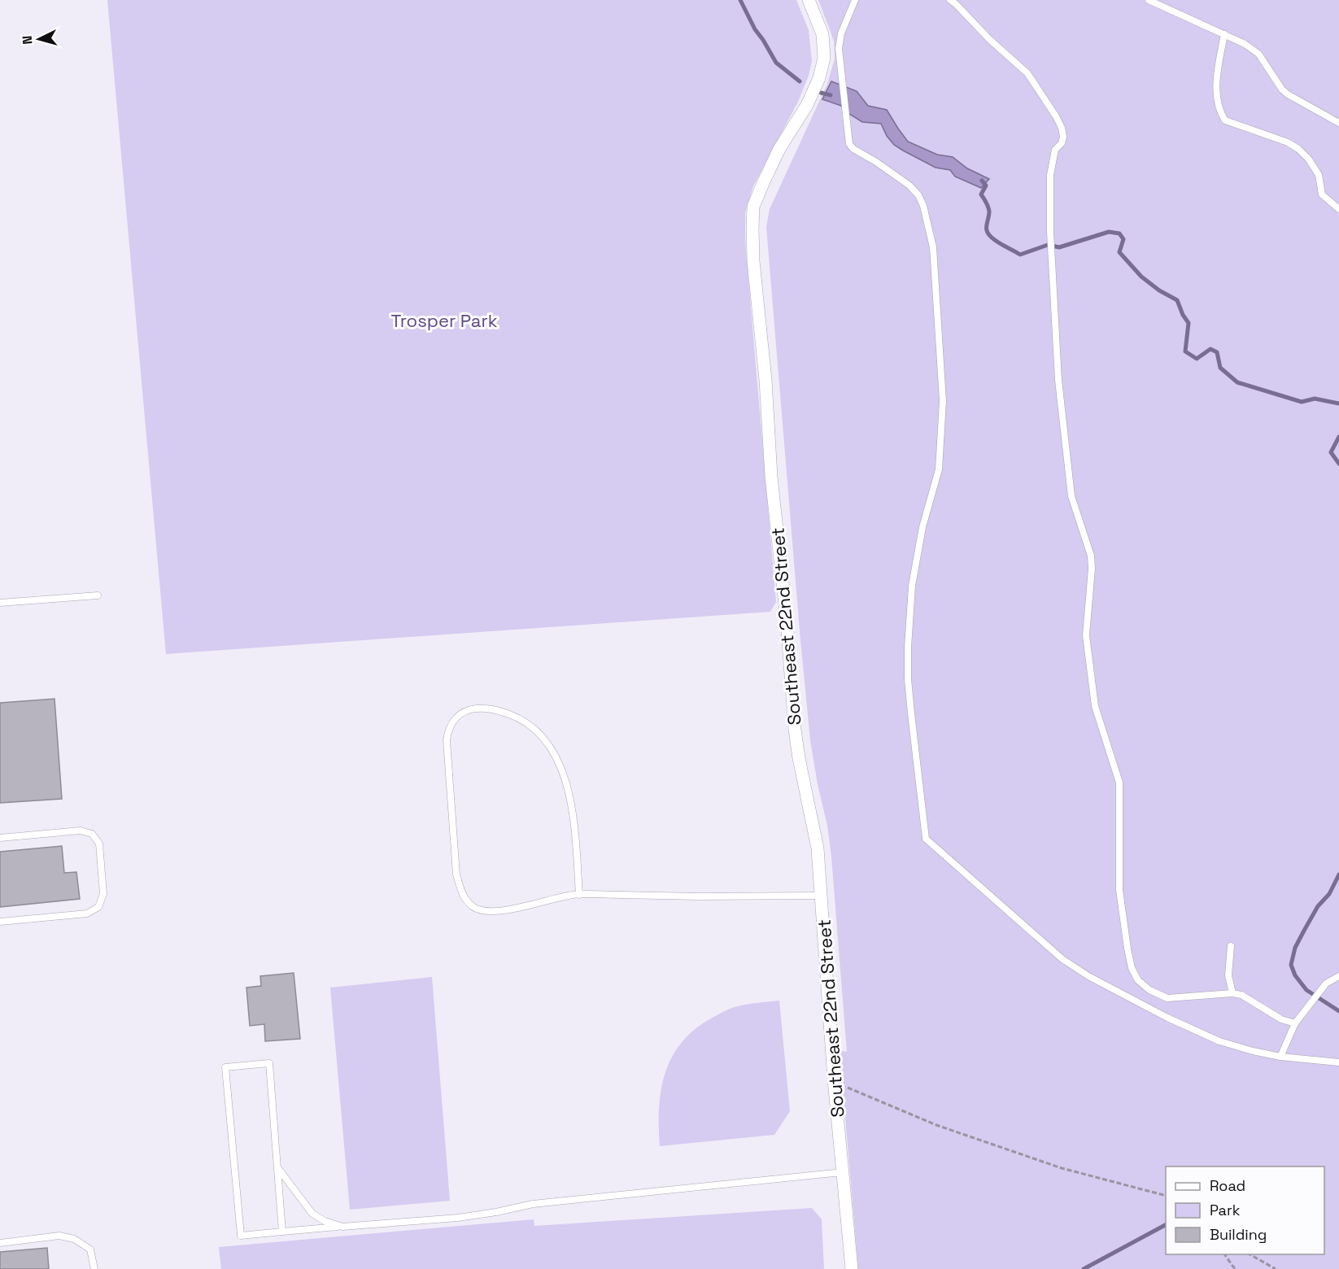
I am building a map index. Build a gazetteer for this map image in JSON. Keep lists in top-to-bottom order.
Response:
{
  "streets": {
    "street": ["Southeast 22nd Street"]
  },
  "parks": ["Trosper Park"],
  "legend": ["Road", "Park", "Building"],
  "north": "left"
}
